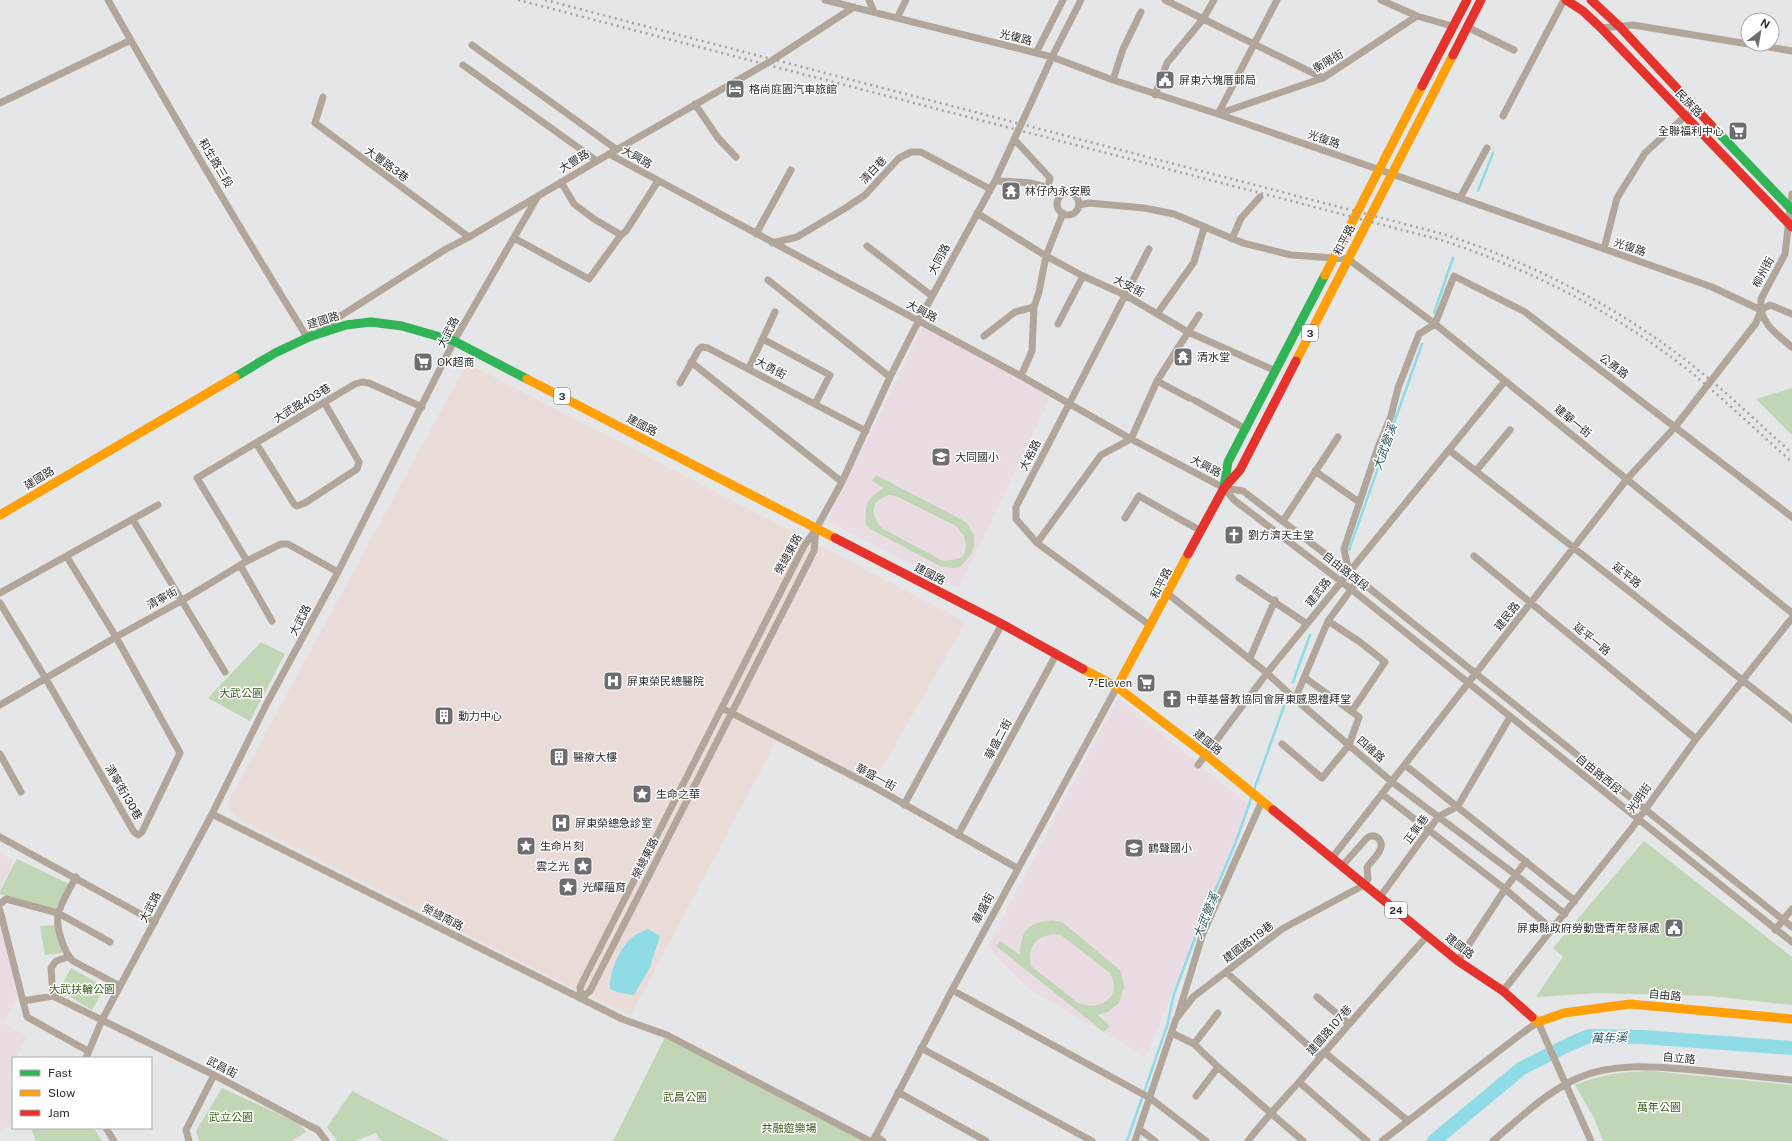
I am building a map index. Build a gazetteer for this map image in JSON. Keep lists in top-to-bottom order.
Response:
{
  "streets": {
    "main road": [
      "民族路",
      "和平路",
      "建國路",
      "3",
      "24",
      "自由路"
    ],
    "street": [
      "光復路",
      "衡陽街",
      "大興路",
      "大豐路",
      "和生路三段",
      "大豐路3巷",
      "清白巷",
      "大同路",
      "柳州街",
      "大安街",
      "大武路",
      "公勇路",
      "大勇街",
      "大武路403巷",
      "建華一街",
      "大裕路",
      "榮總東路",
      "自由路西段",
      "延平路",
      "建武路",
      "清寧街",
      "建民路",
      "延平一路",
      "華盛二街",
      "四維路",
      "華盛一街",
      "清寧街130巷",
      "光明街",
      "正氣巷",
      "華盛街",
      "榮總南路",
      "建國路119巷",
      "建國路107巷",
      "自立路",
      "武昌街"
    ]
  },
  "crossings": [
    ["光復路", "衡陽街"],
    ["光復路", "大豐路"],
    ["光復路", "和平路"],
    ["光復路", "大同路"],
    ["光復路", "柳州街"],
    ["民族路", "柳州街"],
    ["大興路", "大豐路"],
    ["大興路", "清白巷"],
    ["大興路", "和平路"],
    ["大興路", "大同路"],
    ["大興路", "大裕路"],
    ["大興路", "自由路西段"],
    ["大豐路", "和生路三段"],
    ["大豐路", "大豐路3巷"],
    ["大豐路", "建國路"],
    ["大豐路", "大武路"],
    ["和生路三段", "建國路"],
    ["清白巷", "大同路"],
    ["和平路", "大安街"],
    ["和平路", "建國路"],
    ["和平路", "建華一街"],
    ["和平路", "大裕路"],
    ["和平路", "自由路西段"],
    ["和平路", "四維路"],
    ["和平路", "華盛街"],
    ["大同路", "大安街"],
    ["大同路", "建國路"],
    ["大同路", "大勇街"],
    ["大同路", "榮總東路"],
    ["柳州街", "建民路"],
    ["大安街", "大裕路"],
    ["建國路", "大武路"],
    ["建國路", "榮總東路"],
    ["建國路", "建武路"],
    ["建國路", "建民路"],
    ["建國路", "華盛二街"],
    ["建國路", "光明街"],
    ["建國路", "正氣巷"],
    ["建國路", "華盛街"],
    ["建國路", "建國路119巷"],
    ["建國路", "自由路"],
    ["建國路", "建國路107巷"],
    ["大武路", "大武路403巷"],
    ["大武路", "清寧街"],
    ["大武路", "榮總南路"],
    ["大武路", "武昌街"],
    ["公勇路", "建華一街"],
    ["公勇路", "建民路"],
    ["大武路403巷", "清寧街"],
    ["建華一街", "建武路"],
    ["建華一街", "建民路"],
    ["榮總東路", "華盛一街"],
    ["榮總東路", "榮總南路"],
    ["自由路西段", "建武路"],
    ["自由路西段", "建民路"],
    ["自由路西段", "光明街"],
    ["延平路", "建武路"],
    ["延平路", "建民路"],
    ["延平路", "光明街"],
    ["建武路", "四維路"],
    ["清寧街", "清寧街130巷"],
    ["建民路", "延平一路"],
    ["建民路", "四維路"],
    ["延平一路", "光明街"],
    ["華盛二街", "華盛一街"],
    ["四維路", "光明街"],
    ["四維路", "正氣巷"],
    ["華盛一街", "華盛街"],
    ["華盛街", "榮總南路"]
  ],
  "water": ["大武營溪", "萬年溪"],
  "parks": [
    "大武公園",
    "大武扶輪公園",
    "武昌公園",
    "萬年公園",
    "武立公園",
    "共融遊樂場"
  ],
  "places": {
    "public building": ["屏東六塊厝郵局", "屏東縣政府勞動暨青年發展處"],
    "hotel": ["格尚庭園汽車旅館"],
    "supermarket": ["全聯福利中心", "OK超商", "7-Eleven"],
    "temple": ["林仔內永安殿", "清水堂"],
    "school or university": ["大同國小", "鶴聲國小"],
    "church": ["劉方濟天主堂", "中華基督教協同會屏東感恩禮拜堂"],
    "hospital": ["屏東榮民總醫院", "屏東榮總急診室"],
    "building": ["動力中心", "醫療大樓"],
    "place": [
      "生命之華",
      "生命片刻",
      "雲之光",
      "光耀蘊育"
    ]
  },
  "legend": ["Fast", "Slow", "Jam"],
  "north": "top right"
}
